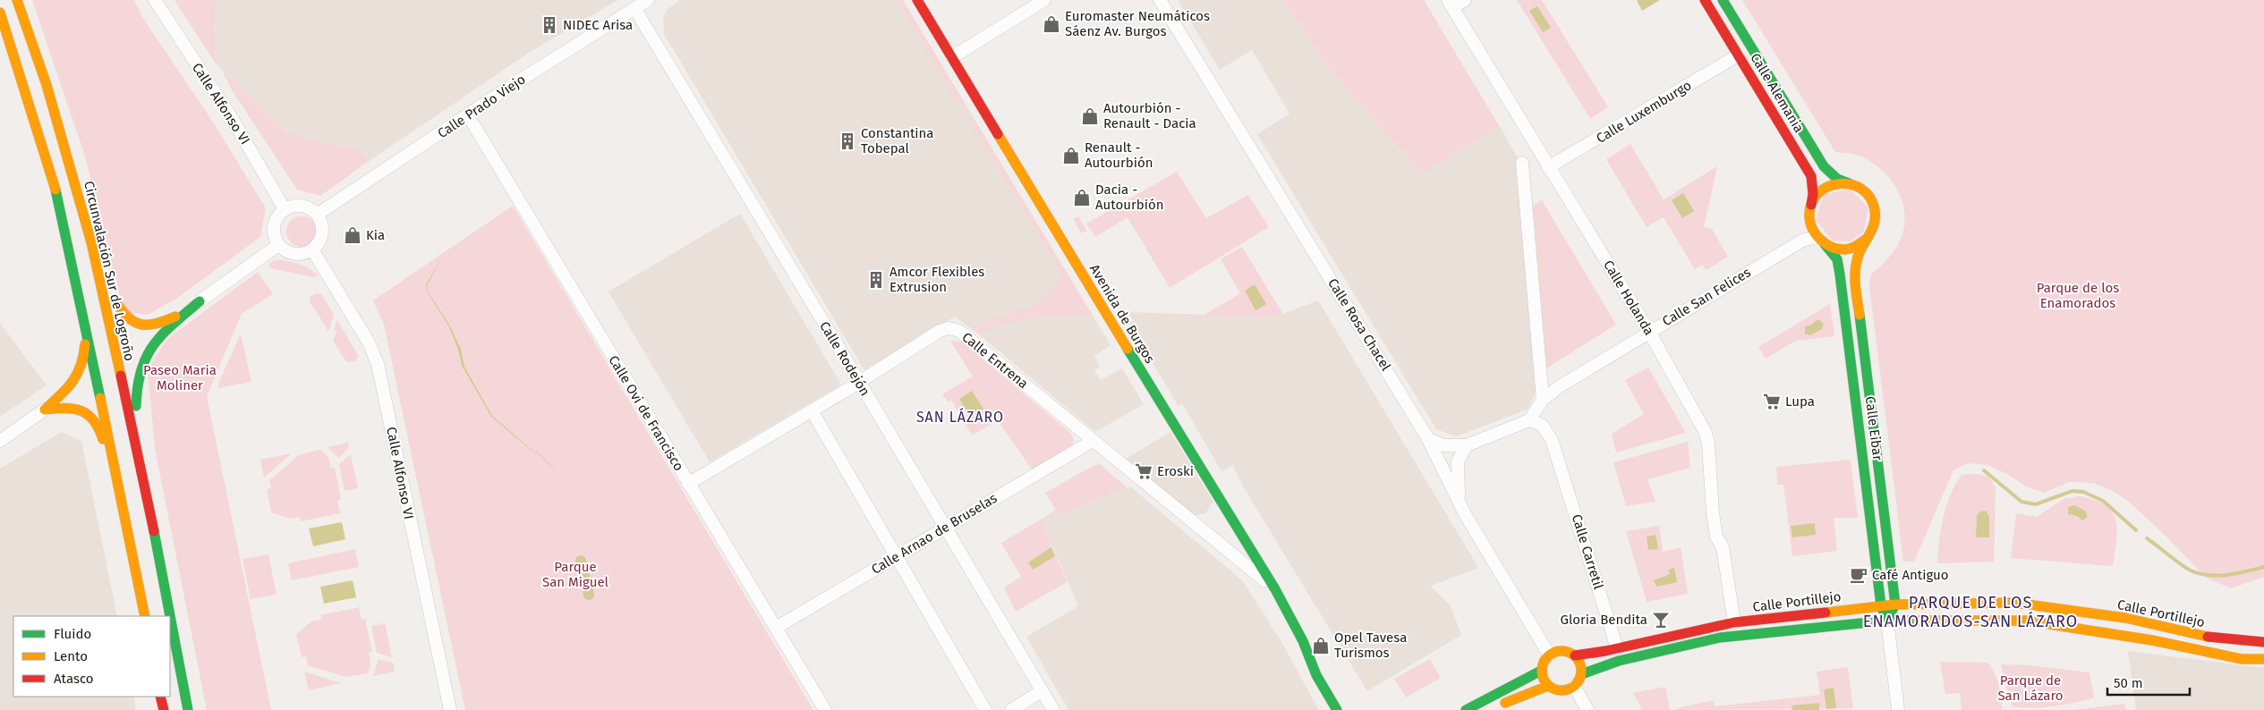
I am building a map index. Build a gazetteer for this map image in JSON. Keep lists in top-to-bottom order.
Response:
{
  "streets": {
    "main road": [
      "Calle Alemania",
      "Circunvalación Sur de Logroño",
      "Avenida de Burgos",
      "Calle Eibar",
      "Calle Portillejo"
    ],
    "street": [
      "Calle Alfonso VI",
      "Calle Prado Viejo",
      "Calle Luxemburgo",
      "Calle San Felices",
      "Calle Holanda",
      "Calle Rosa Chacel",
      "Calle Rodejón",
      "Calle Entrena",
      "Calle Ovi de Francisco",
      "Calle Arnao de Bruselas",
      "Calle Carretil"
    ]
  },
  "crossings": [
    ["Calle Alemania", "Calle Luxemburgo"],
    ["Calle Alemania", "Calle San Felices"],
    ["Calle Alemania", "Calle Eibar"],
    ["Calle Alfonso VI", "Calle Prado Viejo"],
    ["Calle Prado Viejo", "Calle Rodejón"],
    ["Calle Prado Viejo", "Calle Ovi de Francisco"],
    ["Calle Luxemburgo", "Calle Holanda"],
    ["Calle San Felices", "Calle Holanda"],
    ["Calle San Felices", "Calle Eibar"],
    ["Calle San Felices", "Calle Carretil"],
    ["Calle Holanda", "Calle Portillejo"],
    ["Avenida de Burgos", "Calle Entrena"],
    ["Calle Rosa Chacel", "Calle Portillejo"],
    ["Calle Rodejón", "Calle Entrena"],
    ["Calle Rodejón", "Calle Arnao de Bruselas"],
    ["Calle Entrena", "Calle Ovi de Francisco"],
    ["Calle Entrena", "Calle Arnao de Bruselas"],
    ["Calle Ovi de Francisco", "Calle Arnao de Bruselas"],
    ["Calle Eibar", "Calle Portillejo"],
    ["Calle Carretil", "Calle Portillejo"]
  ],
  "districts": ["SAN LÁZARO", "PARQUE DE LOS ENAMORADOS-SAN LÁZARO"],
  "parks": [
    "Parque de los Enamorados",
    "Paseo Maria Moliner",
    "Parque San Miguel",
    "Parque de San Lázaro"
  ],
  "places": {
    "shop": [
      "Euromaster Neumáticos Sáenz Av. Burgos",
      "Autourbión - Renault - Dacia",
      "Renault - Autourbión",
      "Dacia - Autourbión",
      "Kia",
      "Opel Tavesa Turismos"
    ],
    "building": ["NIDEC Arisa", "Constantina Tobepal", "Amcor Flexibles Extrusion"],
    "supermarket": ["Lupa", "Eroski"],
    "cafe": ["Café Antiguo"],
    "bar": ["Gloria Bendita"]
  },
  "legend": ["Fluido", "Lento", "Atasco"],
  "scale_bar": "50 m"
}
